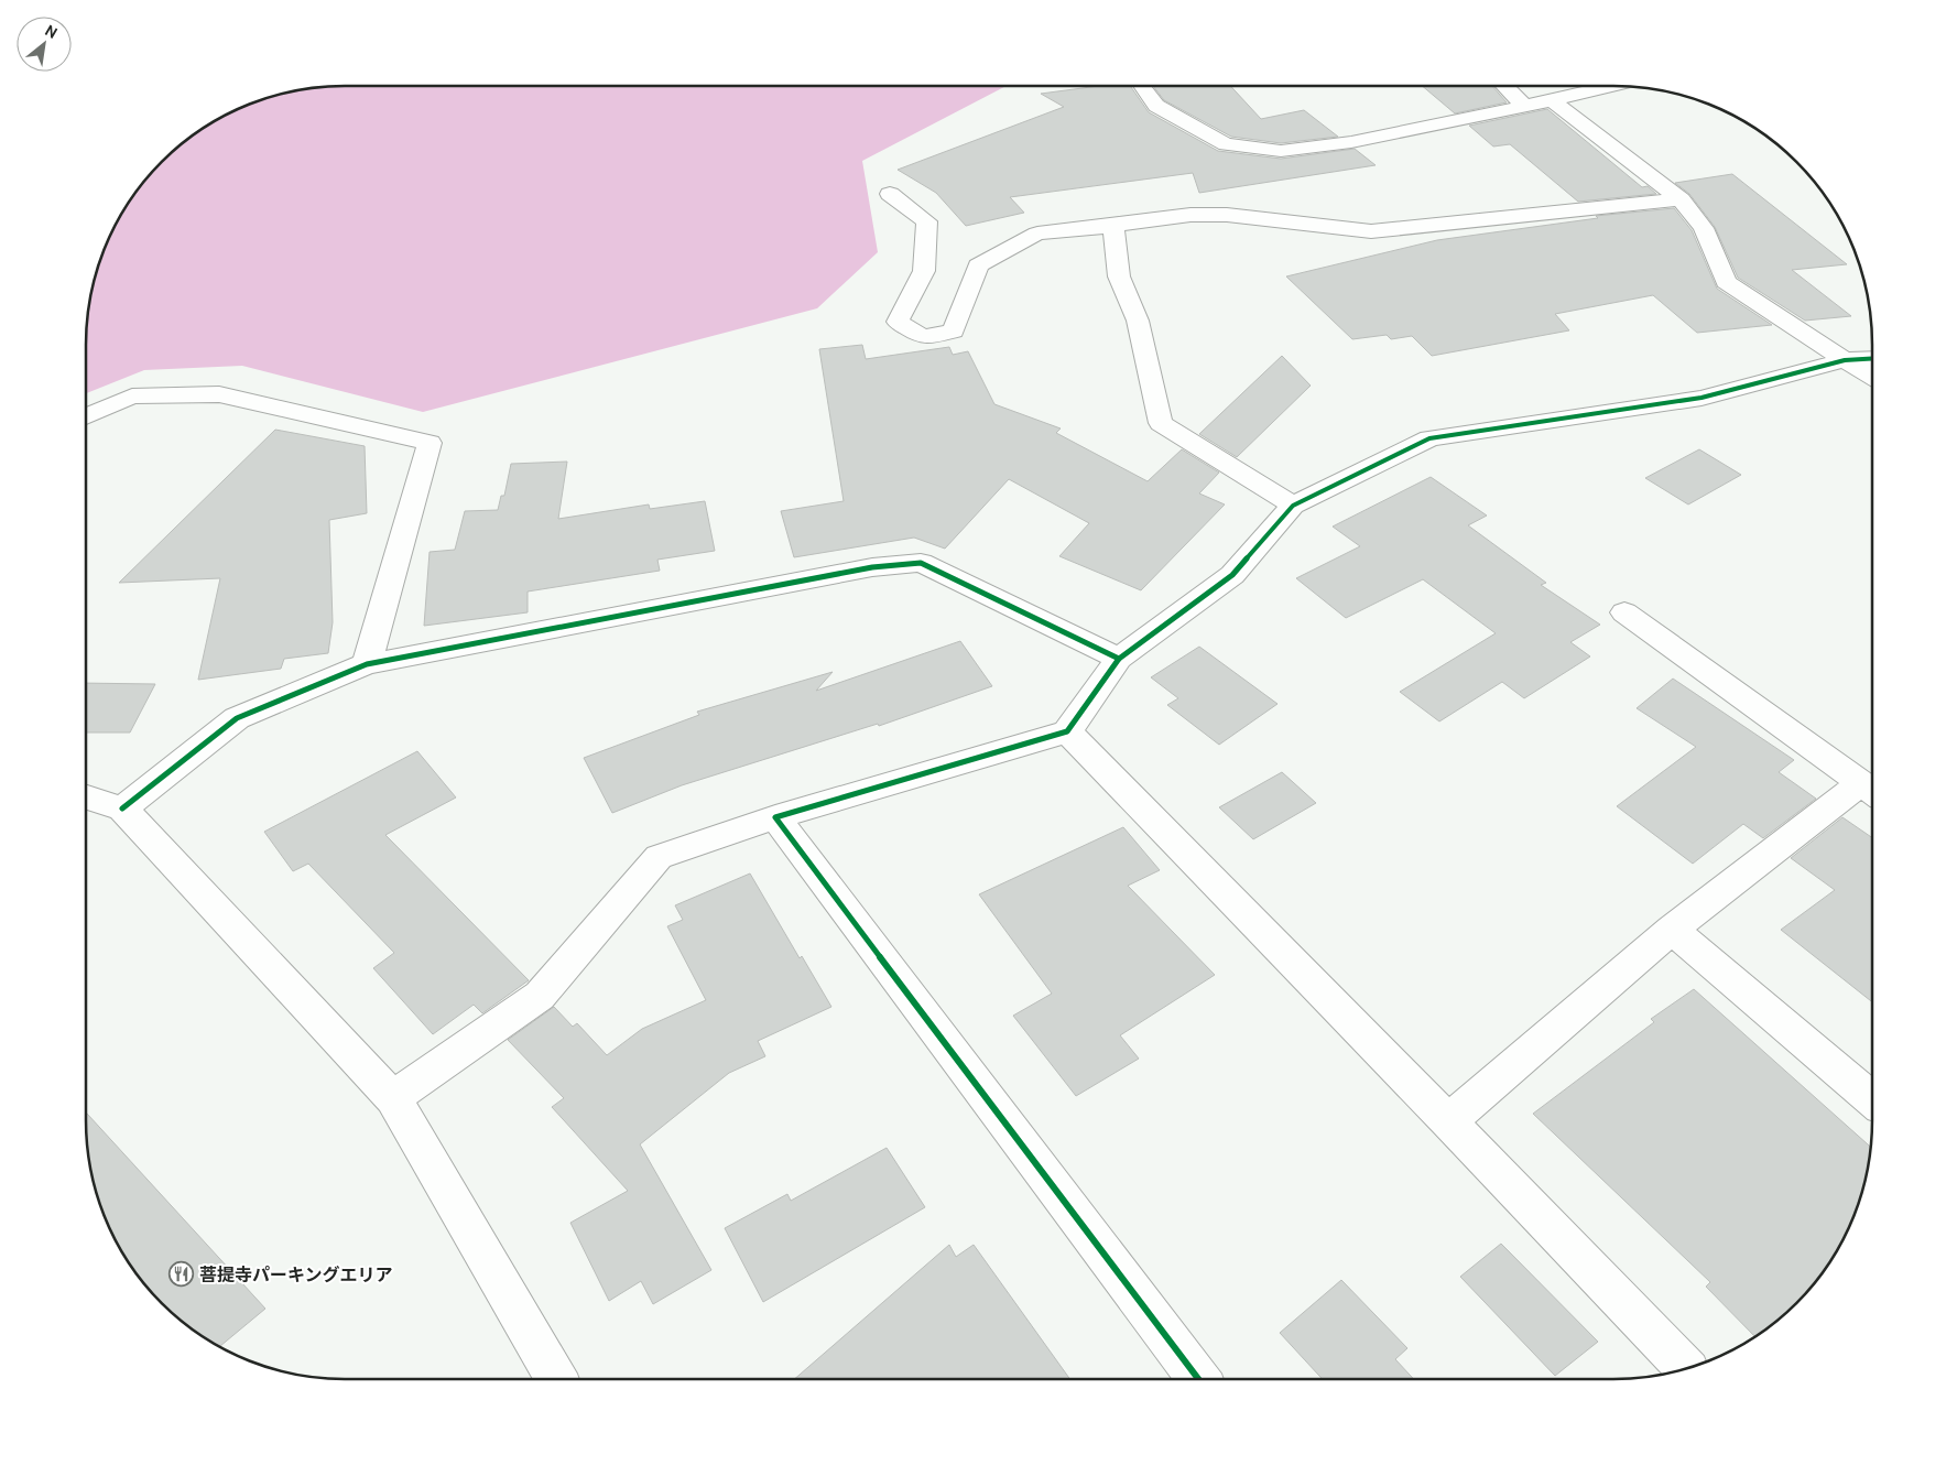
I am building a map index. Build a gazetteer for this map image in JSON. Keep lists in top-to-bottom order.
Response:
{
  "places": {
    "restaurant": ["菩提寺パーキングエリア"]
  },
  "north": "top right"
}
